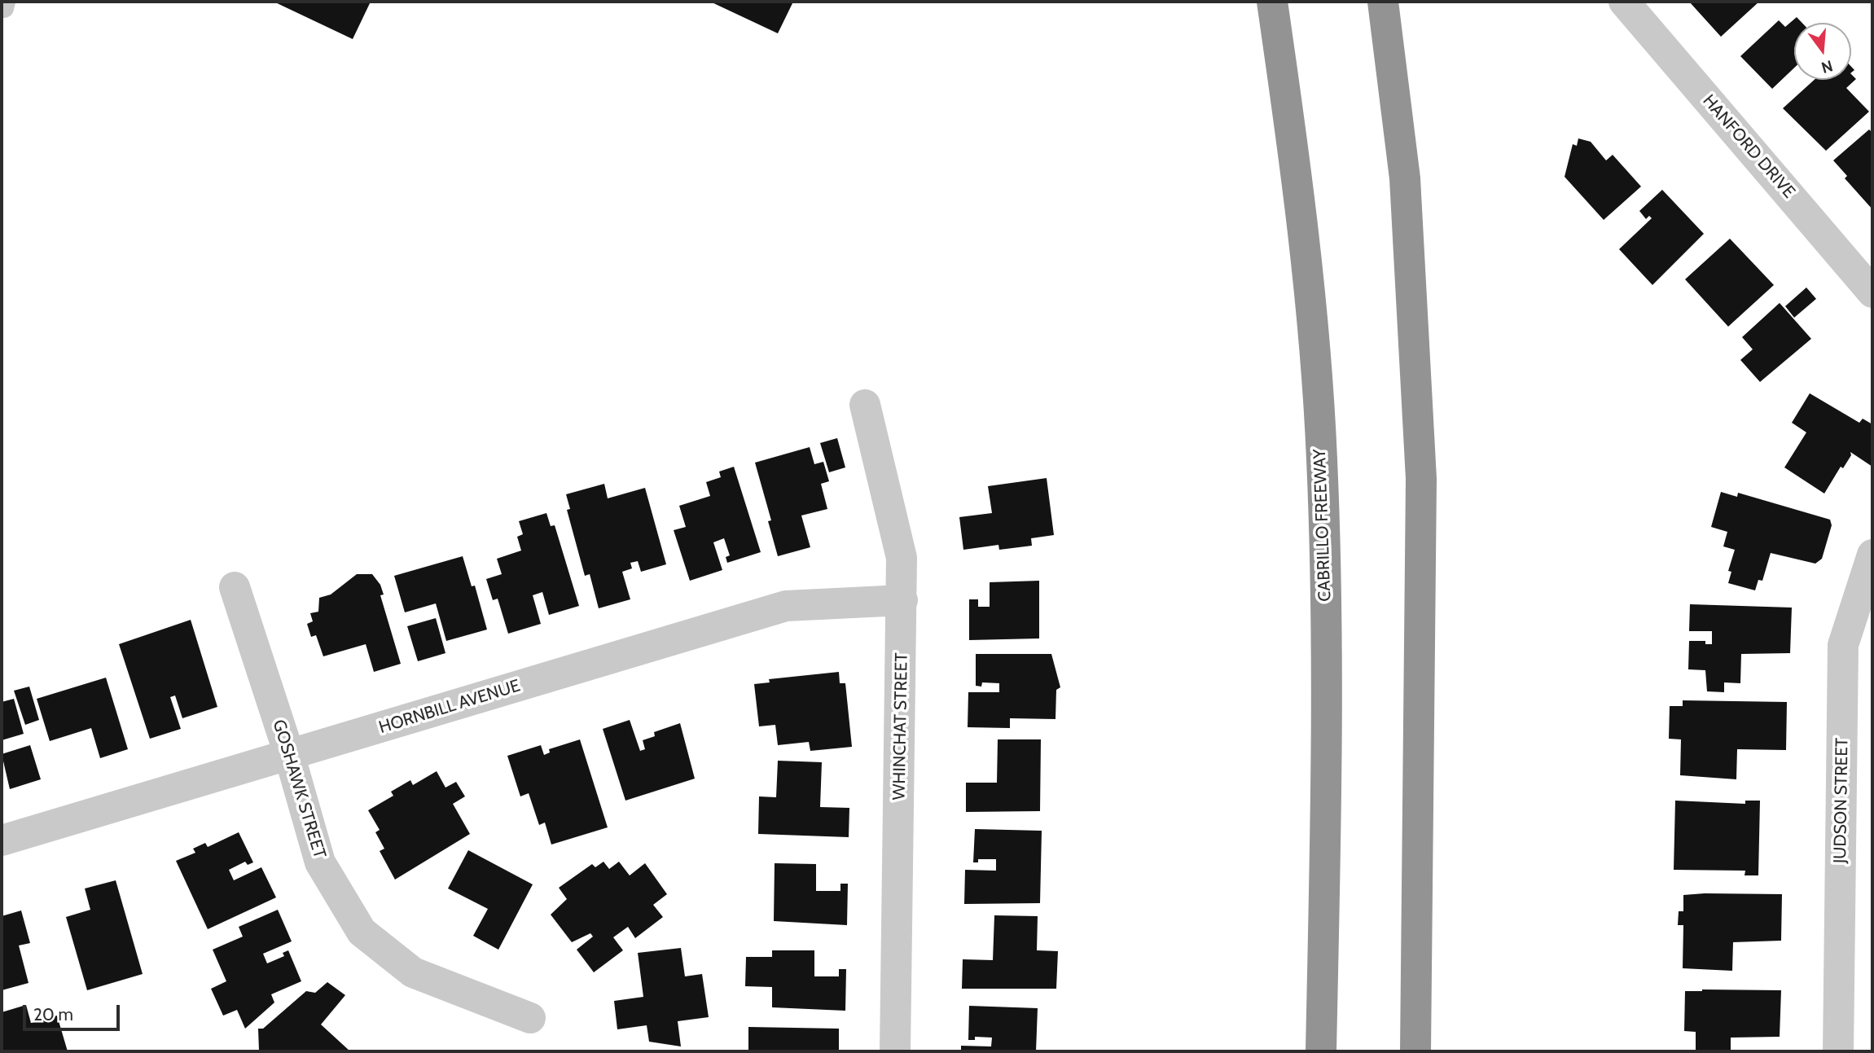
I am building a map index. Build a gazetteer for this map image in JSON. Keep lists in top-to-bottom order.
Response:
{
  "streets": {
    "highway": ["CABRILLO FREEWAY"],
    "street": [
      "HANFORD DRIVE",
      "HORNBILL AVENUE",
      "WHINCHAT STREET",
      "GOSHAWK STREET",
      "JUDSON STREET"
    ]
  },
  "crossings": [
    ["HORNBILL AVENUE", "WHINCHAT STREET"],
    ["HORNBILL AVENUE", "GOSHAWK STREET"]
  ],
  "scale_bar": "20 m",
  "north": "bottom"
}
